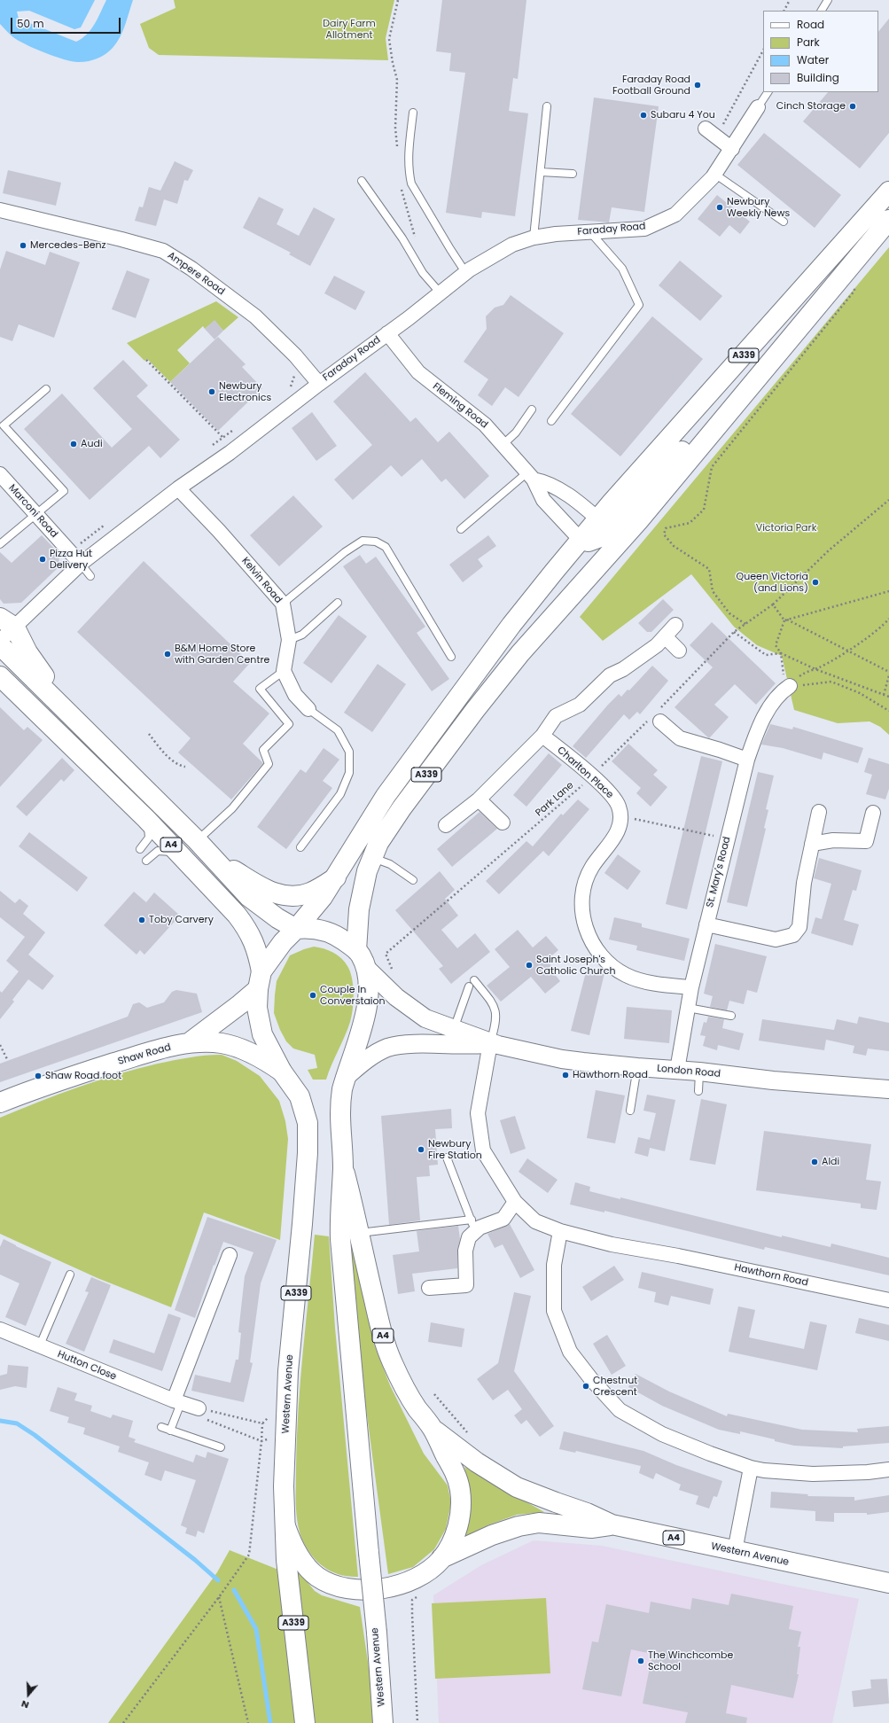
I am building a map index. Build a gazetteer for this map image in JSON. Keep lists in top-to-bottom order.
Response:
{
  "streets": {
    "main road": [
      "A339",
      "A4",
      "Shaw Road",
      "Western Avenue"
    ],
    "street": [
      "Faraday Road",
      "Ampere Road",
      "Fleming Road",
      "Marconi Road",
      "Kelvin Road",
      "Charlton Place",
      "St. Mary's Road",
      "London Road",
      "Hawthorn Road",
      "Hutton Close"
    ],
    "path": ["Park Lane"]
  },
  "crossings": [
    ["Faraday Road", "Ampere Road"],
    ["Faraday Road", "Fleming Road"],
    ["Faraday Road", "Marconi Road"],
    ["Faraday Road", "Kelvin Road"],
    ["A339", "Fleming Road"],
    ["A339", "A4"],
    ["A339", "Shaw Road"],
    ["A339", "Western Avenue"],
    ["Charlton Place", "Park Lane"],
    ["Charlton Place", "St. Mary's Road"],
    ["A4", "Shaw Road"],
    ["A4", "Western Avenue"],
    ["St. Mary's Road", "London Road"],
    ["Shaw Road", "Western Avenue"],
    ["London Road", "Hawthorn Road"],
    ["London Road", "Western Avenue"]
  ],
  "parks": ["Dairy Farm Allotment", "Victoria Park"],
  "places": [
    "Faraday Road Football Ground",
    "Cinch Storage",
    "Subaru 4 You",
    "Newbury Weekly News",
    "Mercedes-Benz",
    "Newbury Electronics",
    "Audi",
    "Pizza Hut Delivery",
    "Queen Victoria (and Lions)",
    "B&M Home Store with Garden Centre",
    "Toby Carvery",
    "Saint Joseph's Catholic Church",
    "Couple In Converstaion",
    "Hawthorn Road",
    "Shaw Road foot",
    "Newbury Fire Station",
    "Aldi",
    "Chestnut Crescent",
    "The Winchcombe School"
  ],
  "legend": [
    "Road",
    "Park",
    "Water",
    "Building"
  ],
  "scale_bar": "50 m",
  "north": "bottom"
}
